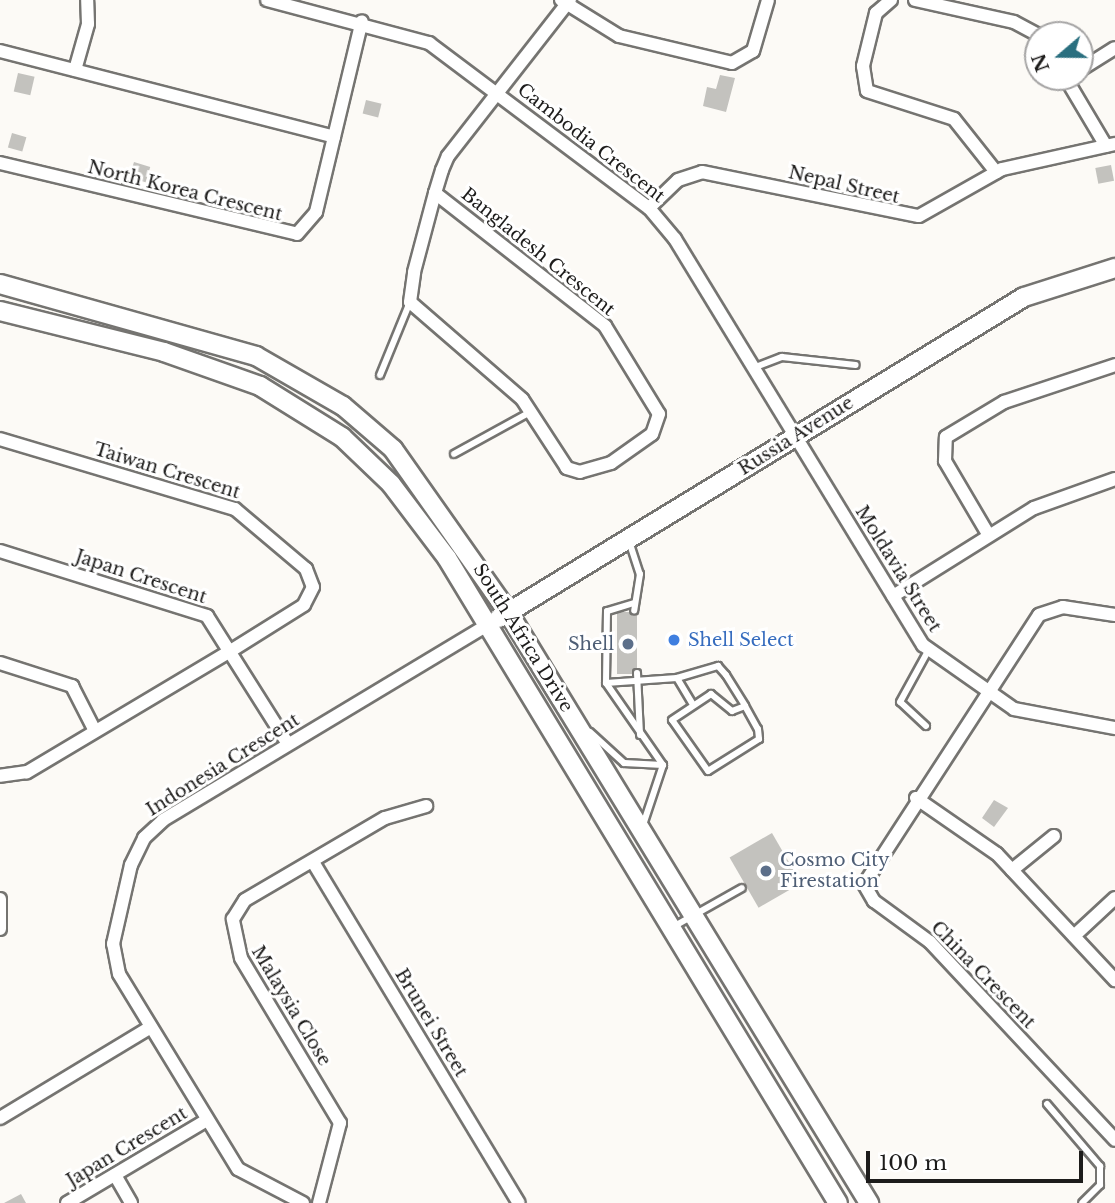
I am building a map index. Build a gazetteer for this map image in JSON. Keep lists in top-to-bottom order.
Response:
{
  "streets": {
    "street": [
      "Cambodia Crescent",
      "Nepal Street",
      "North Korea Crescent",
      "Bangladesh Crescent",
      "Russia Avenue",
      "Taiwan Crescent",
      "Moldavia Street",
      "Japan Crescent",
      "South Africa Drive",
      "Indonesia Crescent",
      "China Crescent",
      "Malaysia Close",
      "Brunei Street"
    ]
  },
  "crossings": [
    ["Cambodia Crescent", "Nepal Street"],
    ["Cambodia Crescent", "North Korea Crescent"],
    ["Cambodia Crescent", "Bangladesh Crescent"],
    ["Cambodia Crescent", "Russia Avenue"],
    ["Cambodia Crescent", "Moldavia Street"],
    ["Russia Avenue", "Moldavia Street"],
    ["Russia Avenue", "South Africa Drive"],
    ["Russia Avenue", "Indonesia Crescent"],
    ["Taiwan Crescent", "Japan Crescent"],
    ["Moldavia Street", "China Crescent"],
    ["Japan Crescent", "Indonesia Crescent"],
    ["South Africa Drive", "Indonesia Crescent"],
    ["Malaysia Close", "Brunei Street"]
  ],
  "places": ["Shell Select", "Shell", "Cosmo City Firestation"],
  "scale_bar": "100 m",
  "north": "left"
}
